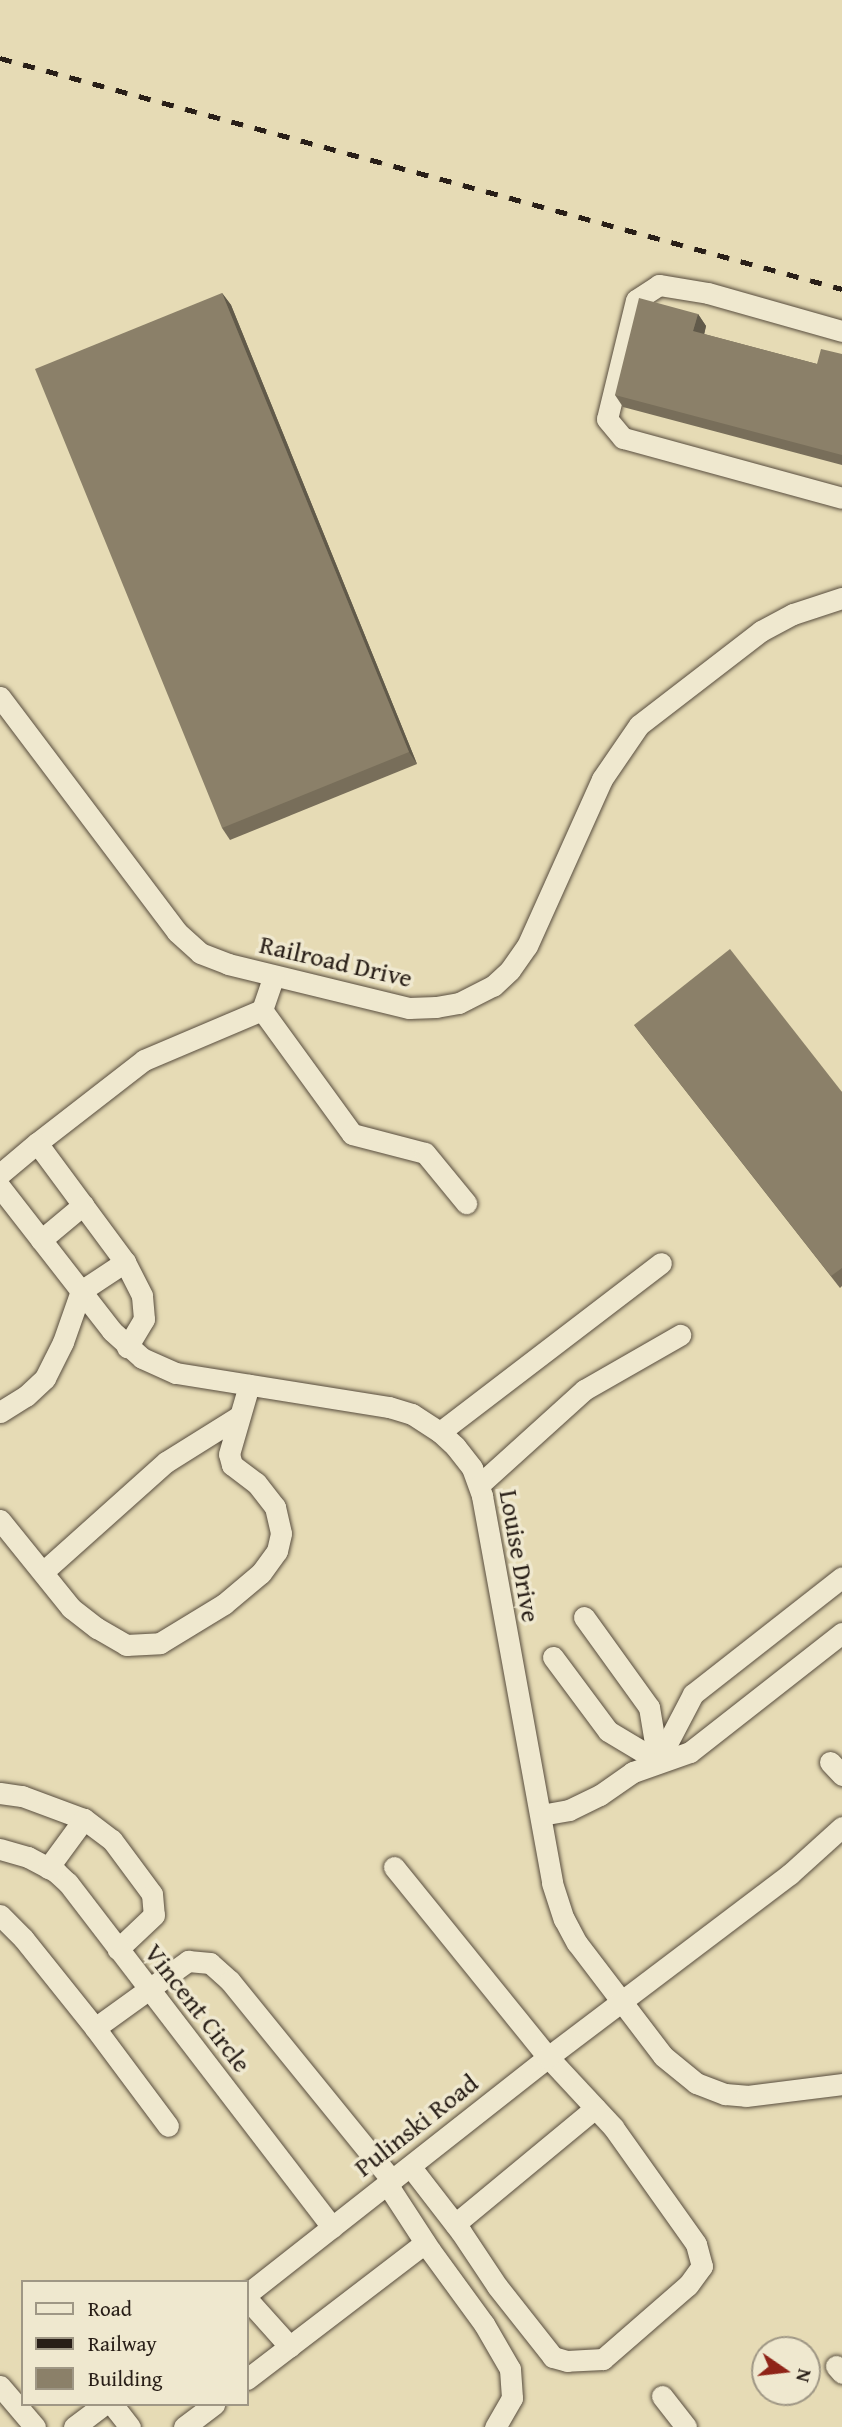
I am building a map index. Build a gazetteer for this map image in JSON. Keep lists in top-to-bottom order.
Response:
{
  "streets": {
    "street": [
      "Railroad Drive",
      "Louise Drive",
      "Vincent Circle",
      "Pulinski Road"
    ]
  },
  "crossings": [
    ["Louise Drive", "Pulinski Road"],
    ["Vincent Circle", "Pulinski Road"]
  ],
  "legend": ["Road", "Railway", "Building"],
  "north": "right"
}
